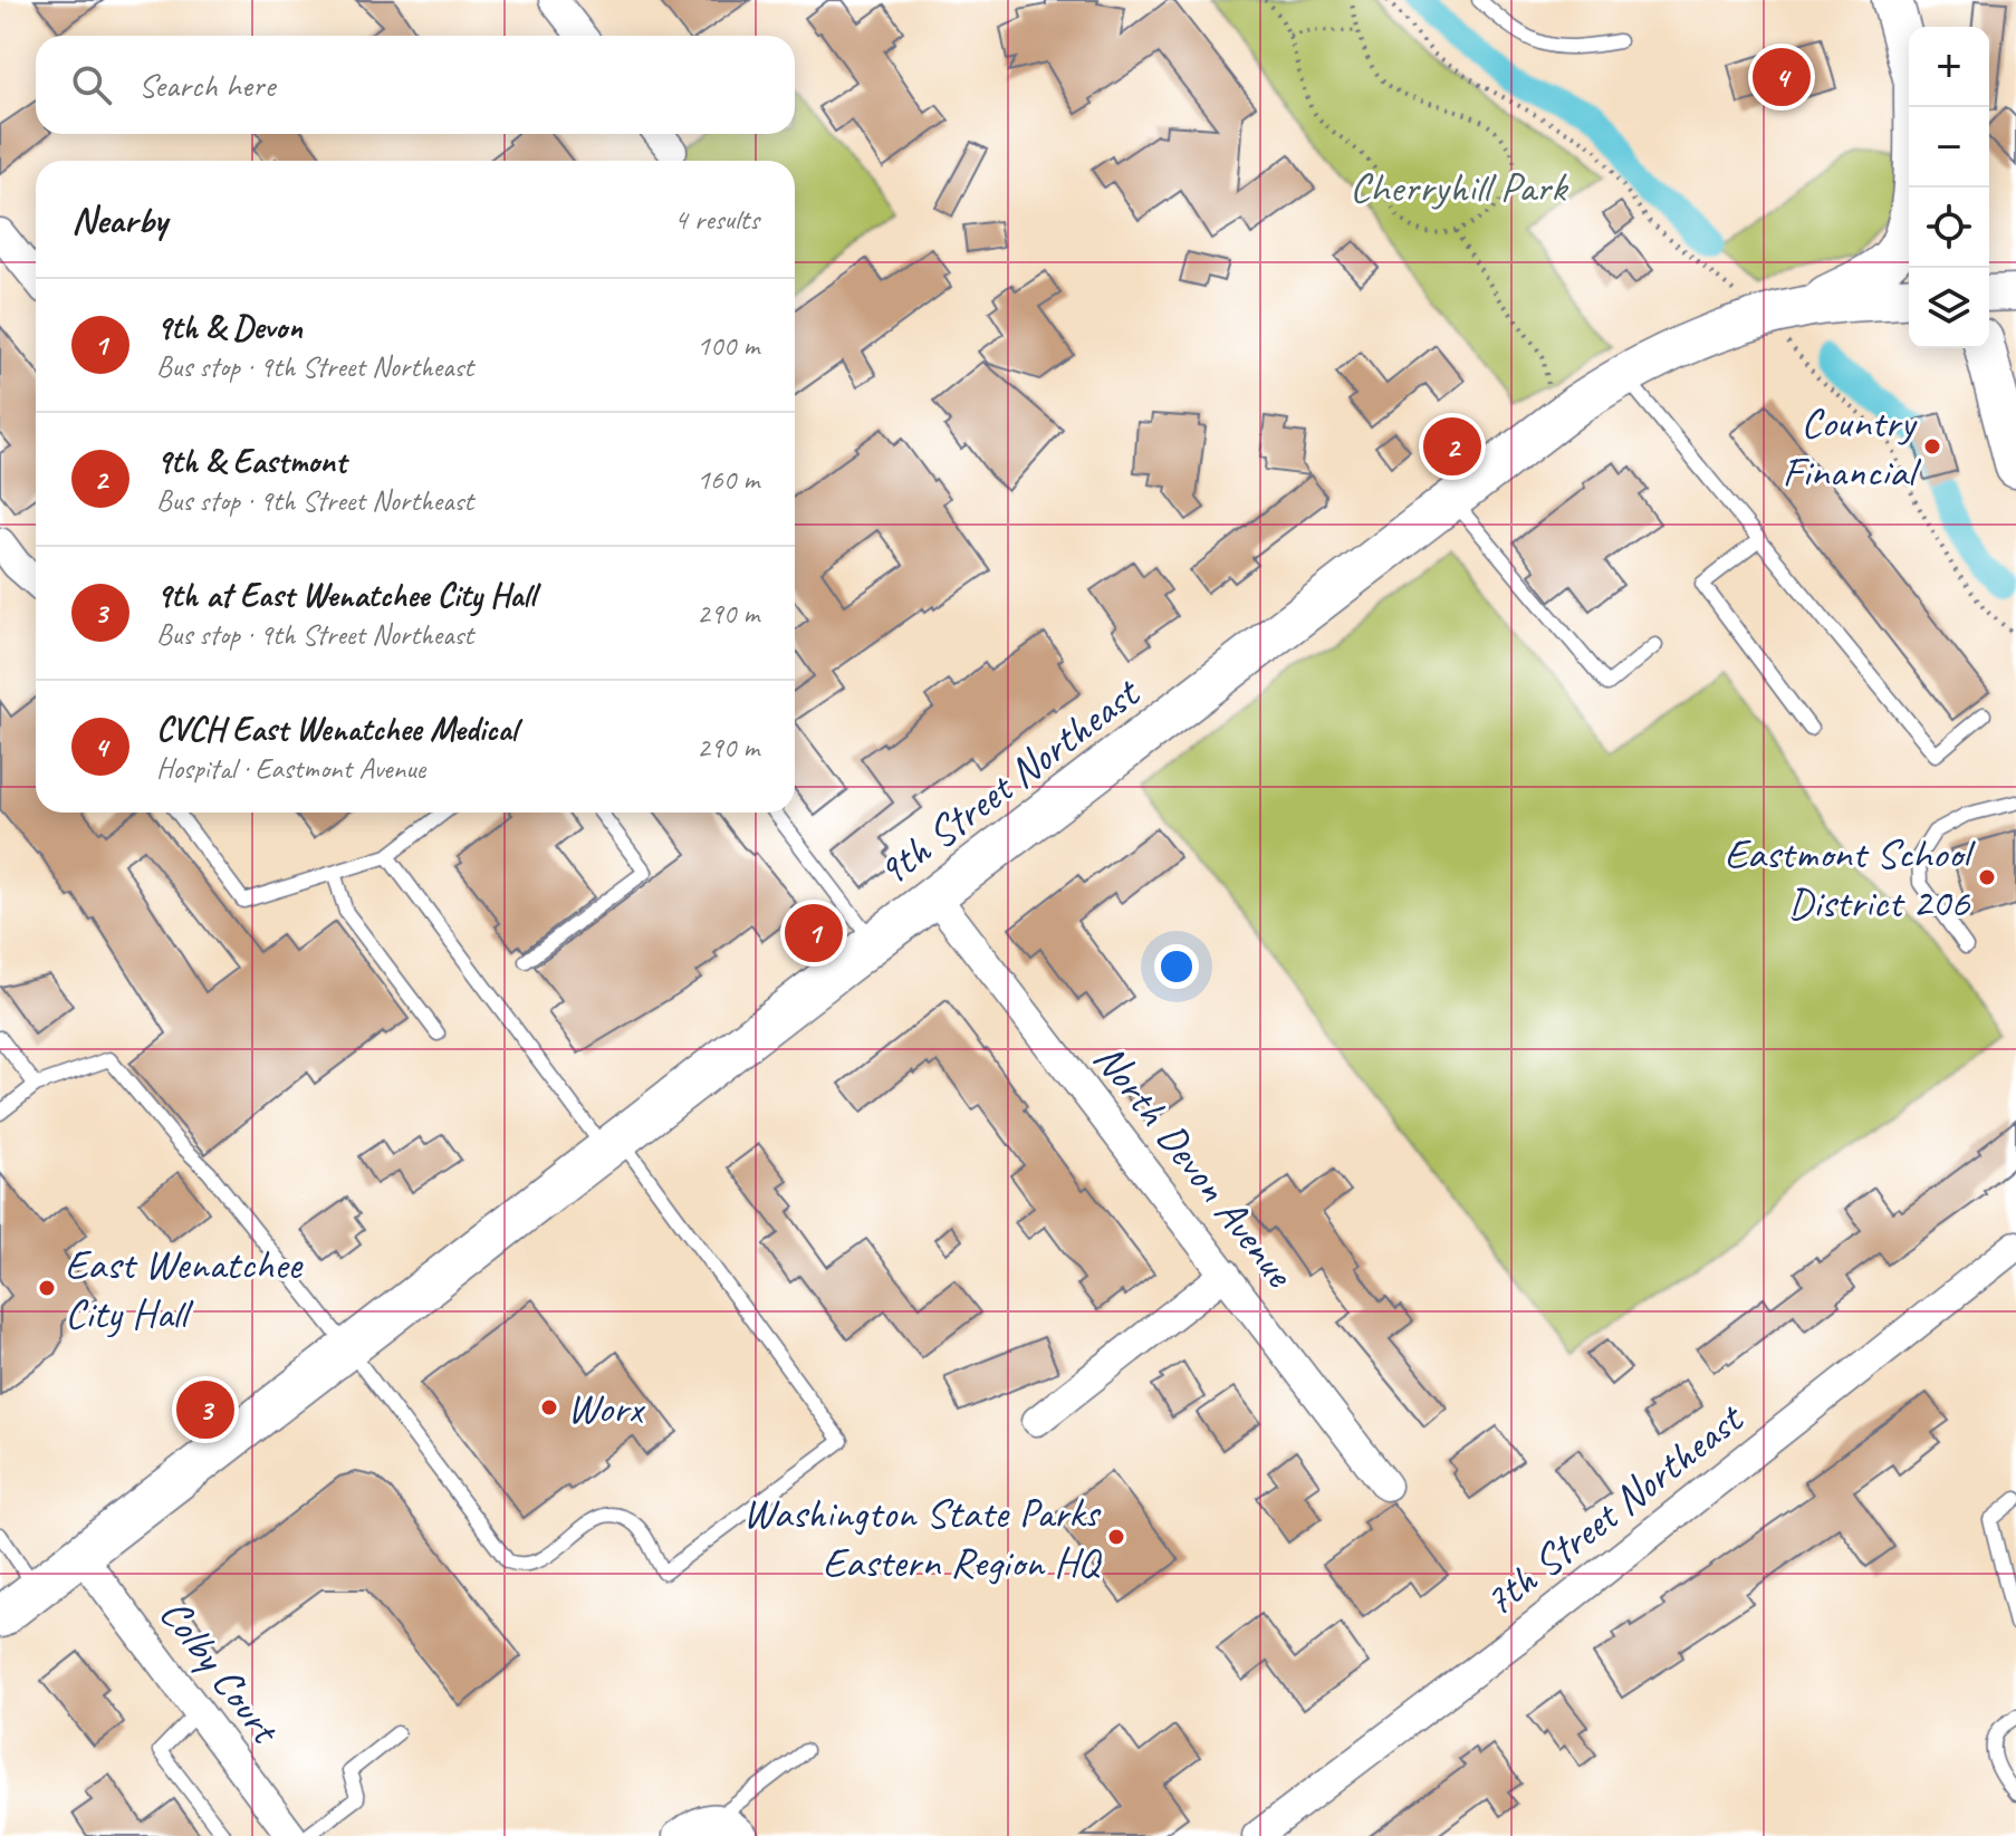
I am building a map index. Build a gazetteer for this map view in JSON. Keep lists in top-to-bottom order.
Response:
{
  "streets": {
    "main road": ["9th Street Northeast"],
    "street": ["North Devon Avenue", "7th Street Northeast", "Colby Court"]
  },
  "crossings": [
    ["9th Street Northeast", "North Devon Avenue"],
    ["9th Street Northeast", "Colby Court"]
  ],
  "parks": ["Cherryhill Park"],
  "places": [
    "Country Financial",
    "Eastmont School District 206",
    "East Wenatchee City Hall",
    "Worx",
    "Washington State Parks Eastern Region HQ"
  ],
  "page": {
    "map_buttons": ["+", "−"],
    "search": "Search here",
    "pins": [
      "4",
      "2",
      "1",
      "3"
    ],
    "heading": ["Nearby", "4 results"],
    "list": [
      {
        "mark": "1",
        "name": "9th & Devon",
        "note": "Bus stop · 9th Street Northeast",
        "value": "100 m"
      },
      {
        "mark": "2",
        "name": "9th & Eastmont",
        "note": "Bus stop · 9th Street Northeast",
        "value": "160 m"
      },
      {
        "mark": "3",
        "name": "9th at East Wenatchee City Hall",
        "note": "Bus stop · 9th Street Northeast",
        "value": "290 m"
      },
      {
        "mark": "4",
        "name": "CVCH East Wenatchee Medical",
        "note": "Hospital · Eastmont Avenue",
        "value": "290 m"
      }
    ]
  }
}
